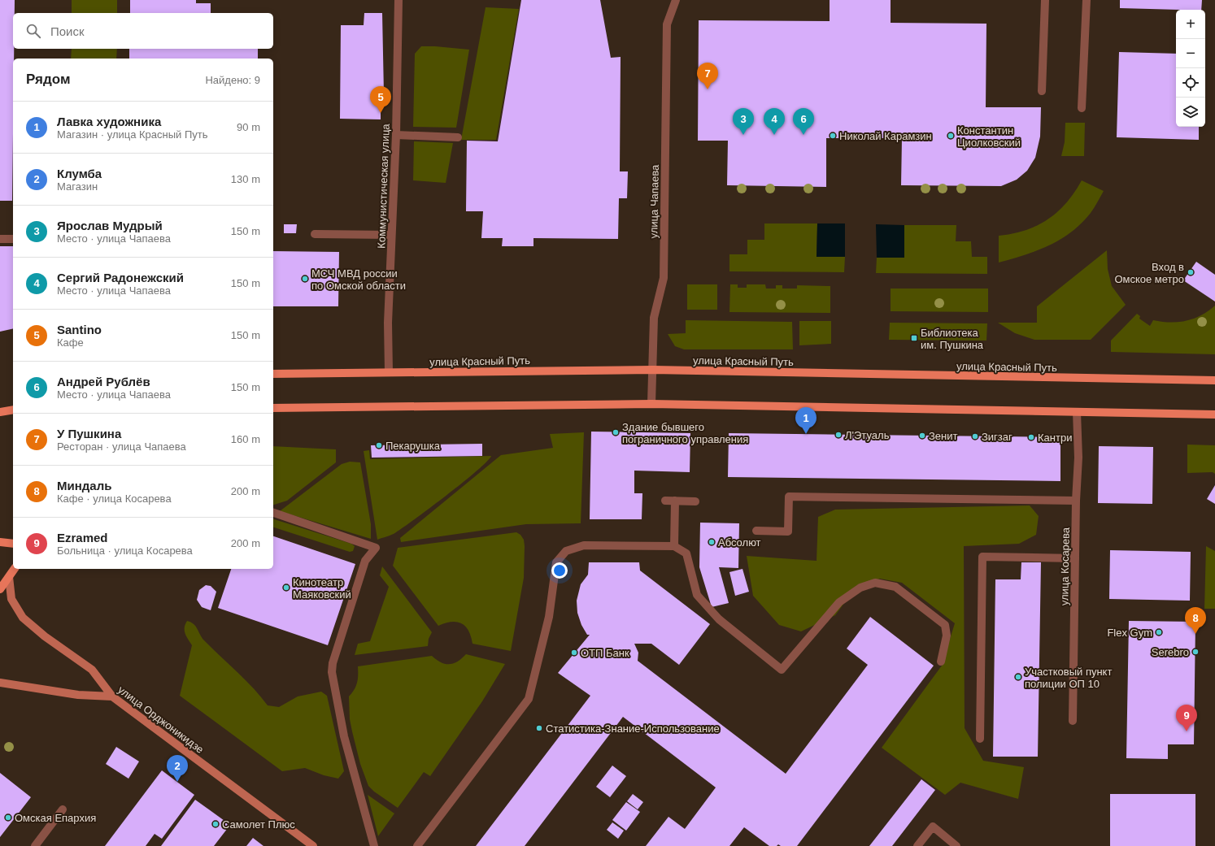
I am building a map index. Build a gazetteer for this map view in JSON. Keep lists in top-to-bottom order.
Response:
{
  "streets": {
    "main road": ["улица Красный Путь", "улица Орджоникидзе"],
    "street": ["Коммунистическая улица", "улица Чапаева", "улица Косарева"]
  },
  "crossings": [
    ["Коммунистическая улица", "улица Красный Путь"],
    ["улица Чапаева", "улица Красный Путь"]
  ],
  "places": {
    "other": [
      "Николай Карамзин",
      "Константин Циолковский",
      "Вход в Омское метро",
      "МСЧ МВД россии по Омской области",
      "Здание бывшего пограничного управления",
      "Л'Этуаль",
      "Зенит",
      "Зигзаг",
      "Кантри",
      "Пекарушка",
      "Абсолют",
      "Кинотеатр Маяковский",
      "Flex Gym",
      "Serebro",
      "ОТП Банк",
      "Участковый пункт полиции ОП 10",
      "Статистика-Знание-Использование",
      "Омская Епархия",
      "Самолет Плюс"
    ],
    "transit": ["Библиотека им. Пушкина"]
  },
  "page": {
    "map_buttons": ["+", "−"],
    "search": "Поиск",
    "heading": ["Рядом", "Найдено: 9"],
    "pins": [
      "7",
      "5",
      "3",
      "4",
      "6",
      "1",
      "8",
      "9",
      "2"
    ],
    "list": [
      {
        "mark": "1",
        "name": "Лавка художника",
        "note": "Магазин · улица Красный Путь",
        "value": "90 m"
      },
      {
        "mark": "2",
        "name": "Клумба",
        "note": "Магазин",
        "value": "130 m"
      },
      {
        "mark": "3",
        "name": "Ярослав Мудрый",
        "note": "Место · улица Чапаева",
        "value": "150 m"
      },
      {
        "mark": "4",
        "name": "Сергий Радонежский",
        "note": "Место · улица Чапаева",
        "value": "150 m"
      },
      {
        "mark": "5",
        "name": "Santino",
        "note": "Кафе",
        "value": "150 m"
      },
      {
        "mark": "6",
        "name": "Андрей Рублёв",
        "note": "Место · улица Чапаева",
        "value": "150 m"
      },
      {
        "mark": "7",
        "name": "У Пушкина",
        "note": "Ресторан · улица Чапаева",
        "value": "160 m"
      },
      {
        "mark": "8",
        "name": "Миндаль",
        "note": "Кафе · улица Косарева",
        "value": "200 m"
      },
      {
        "mark": "9",
        "name": "Ezramed",
        "note": "Больница · улица Косарева",
        "value": "200 m"
      }
    ]
  }
}
